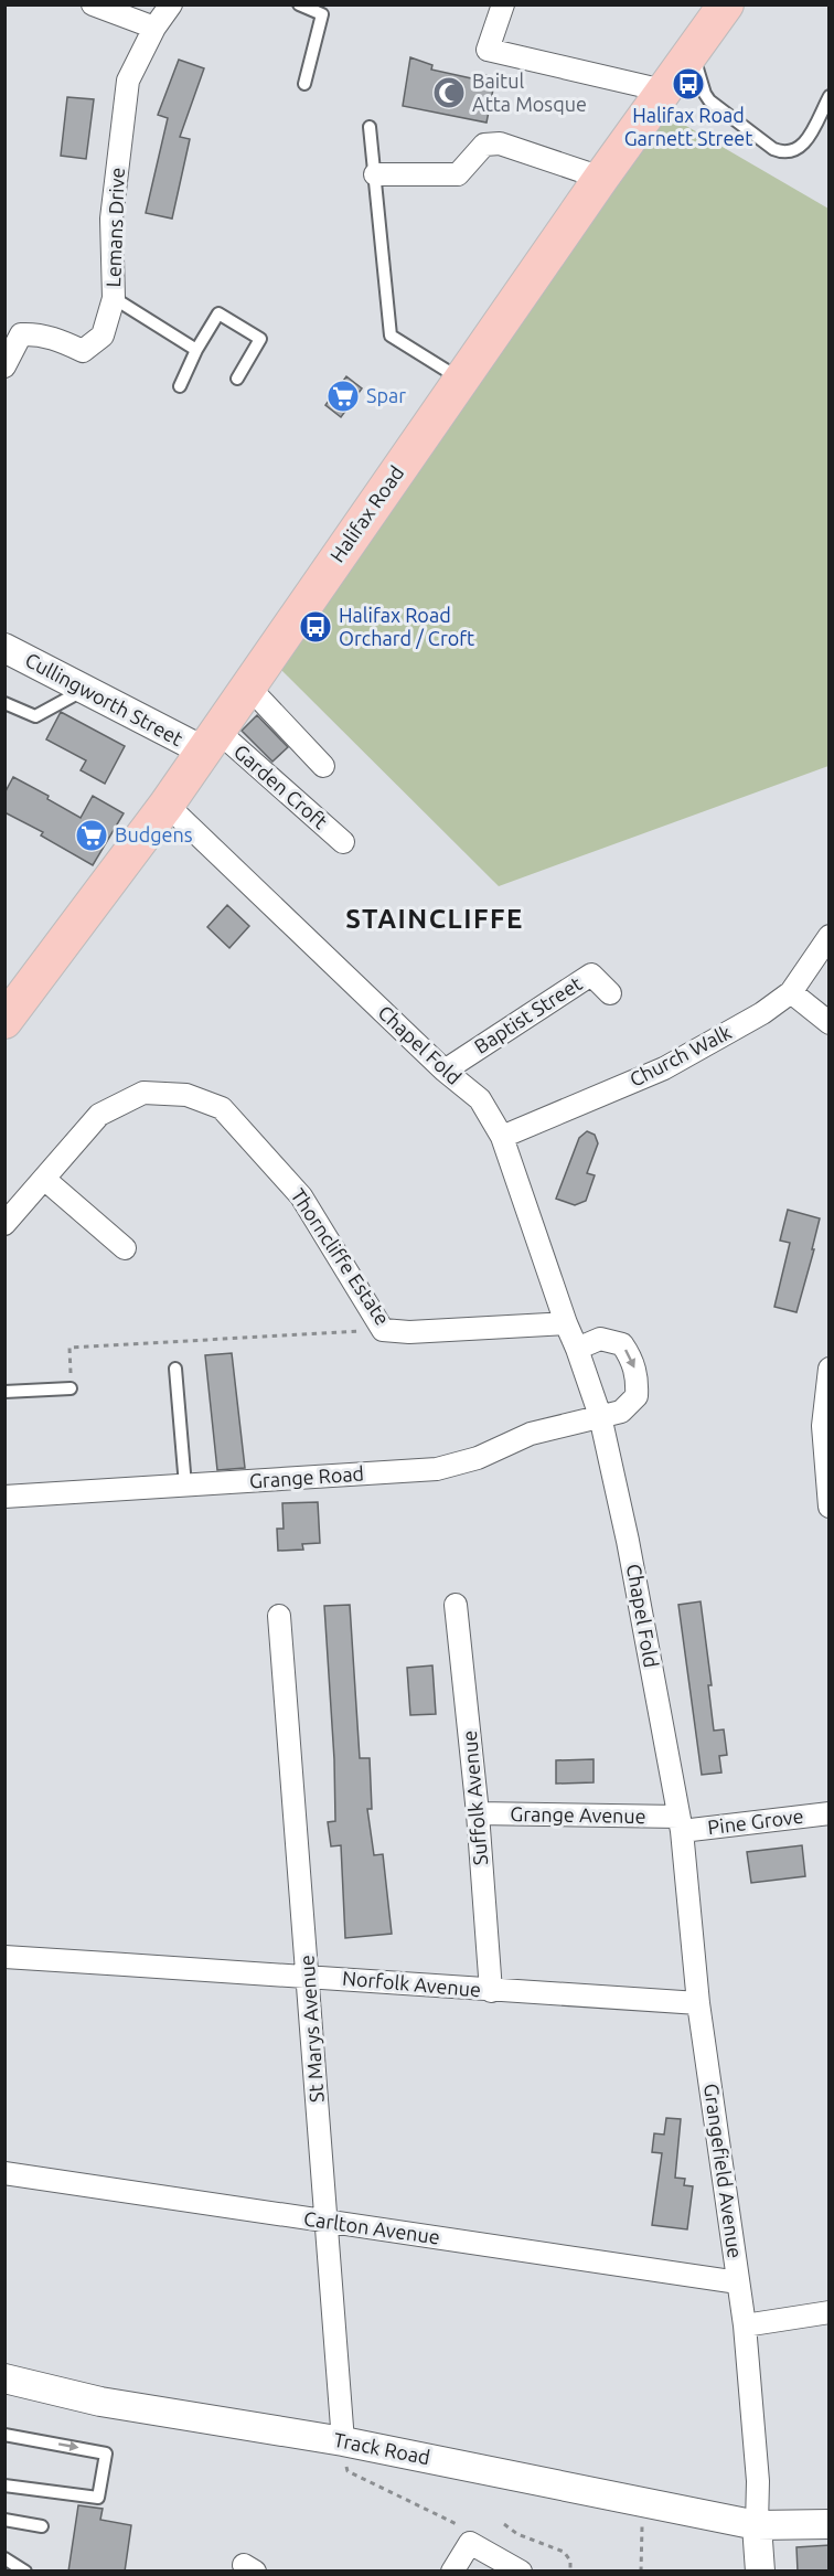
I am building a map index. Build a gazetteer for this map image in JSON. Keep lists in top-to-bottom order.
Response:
{
  "streets": {
    "main road": ["Halifax Road"],
    "street": [
      "Lemans Drive",
      "Cullingworth Street",
      "Garden Croft",
      "Baptist Street",
      "Chapel Fold",
      "Church Walk",
      "Thorncliffe Estate",
      "Grange Road",
      "Suffolk Avenue",
      "Grange Avenue",
      "Pine Grove",
      "Norfolk Avenue",
      "St Marys Avenue",
      "Grangefield Avenue",
      "Carlton Avenue",
      "Track Road"
    ]
  },
  "crossings": [
    ["Halifax Road", "Cullingworth Street"],
    ["Halifax Road", "Garden Croft"],
    ["Halifax Road", "Chapel Fold"],
    ["Cullingworth Street", "Garden Croft"],
    ["Baptist Street", "Chapel Fold"],
    ["Chapel Fold", "Church Walk"],
    ["Chapel Fold", "Thorncliffe Estate"],
    ["Chapel Fold", "Grange Road"],
    ["Chapel Fold", "Grange Avenue"],
    ["Chapel Fold", "Pine Grove"],
    ["Chapel Fold", "Grangefield Avenue"],
    ["Suffolk Avenue", "Grange Avenue"],
    ["Suffolk Avenue", "Norfolk Avenue"],
    ["Grange Avenue", "Pine Grove"],
    ["Grange Avenue", "Grangefield Avenue"],
    ["Pine Grove", "Grangefield Avenue"],
    ["Norfolk Avenue", "St Marys Avenue"],
    ["Norfolk Avenue", "Grangefield Avenue"],
    ["St Marys Avenue", "Carlton Avenue"],
    ["St Marys Avenue", "Track Road"],
    ["Grangefield Avenue", "Carlton Avenue"],
    ["Grangefield Avenue", "Track Road"]
  ],
  "districts": ["STAINCLIFFE"],
  "places": {
    "bus stop": ["Halifax Road Garnett Street", "Halifax Road Orchard / Croft"],
    "mosque": ["Baitul Atta Mosque"],
    "supermarket": ["Spar", "Budgens"]
  }
}
